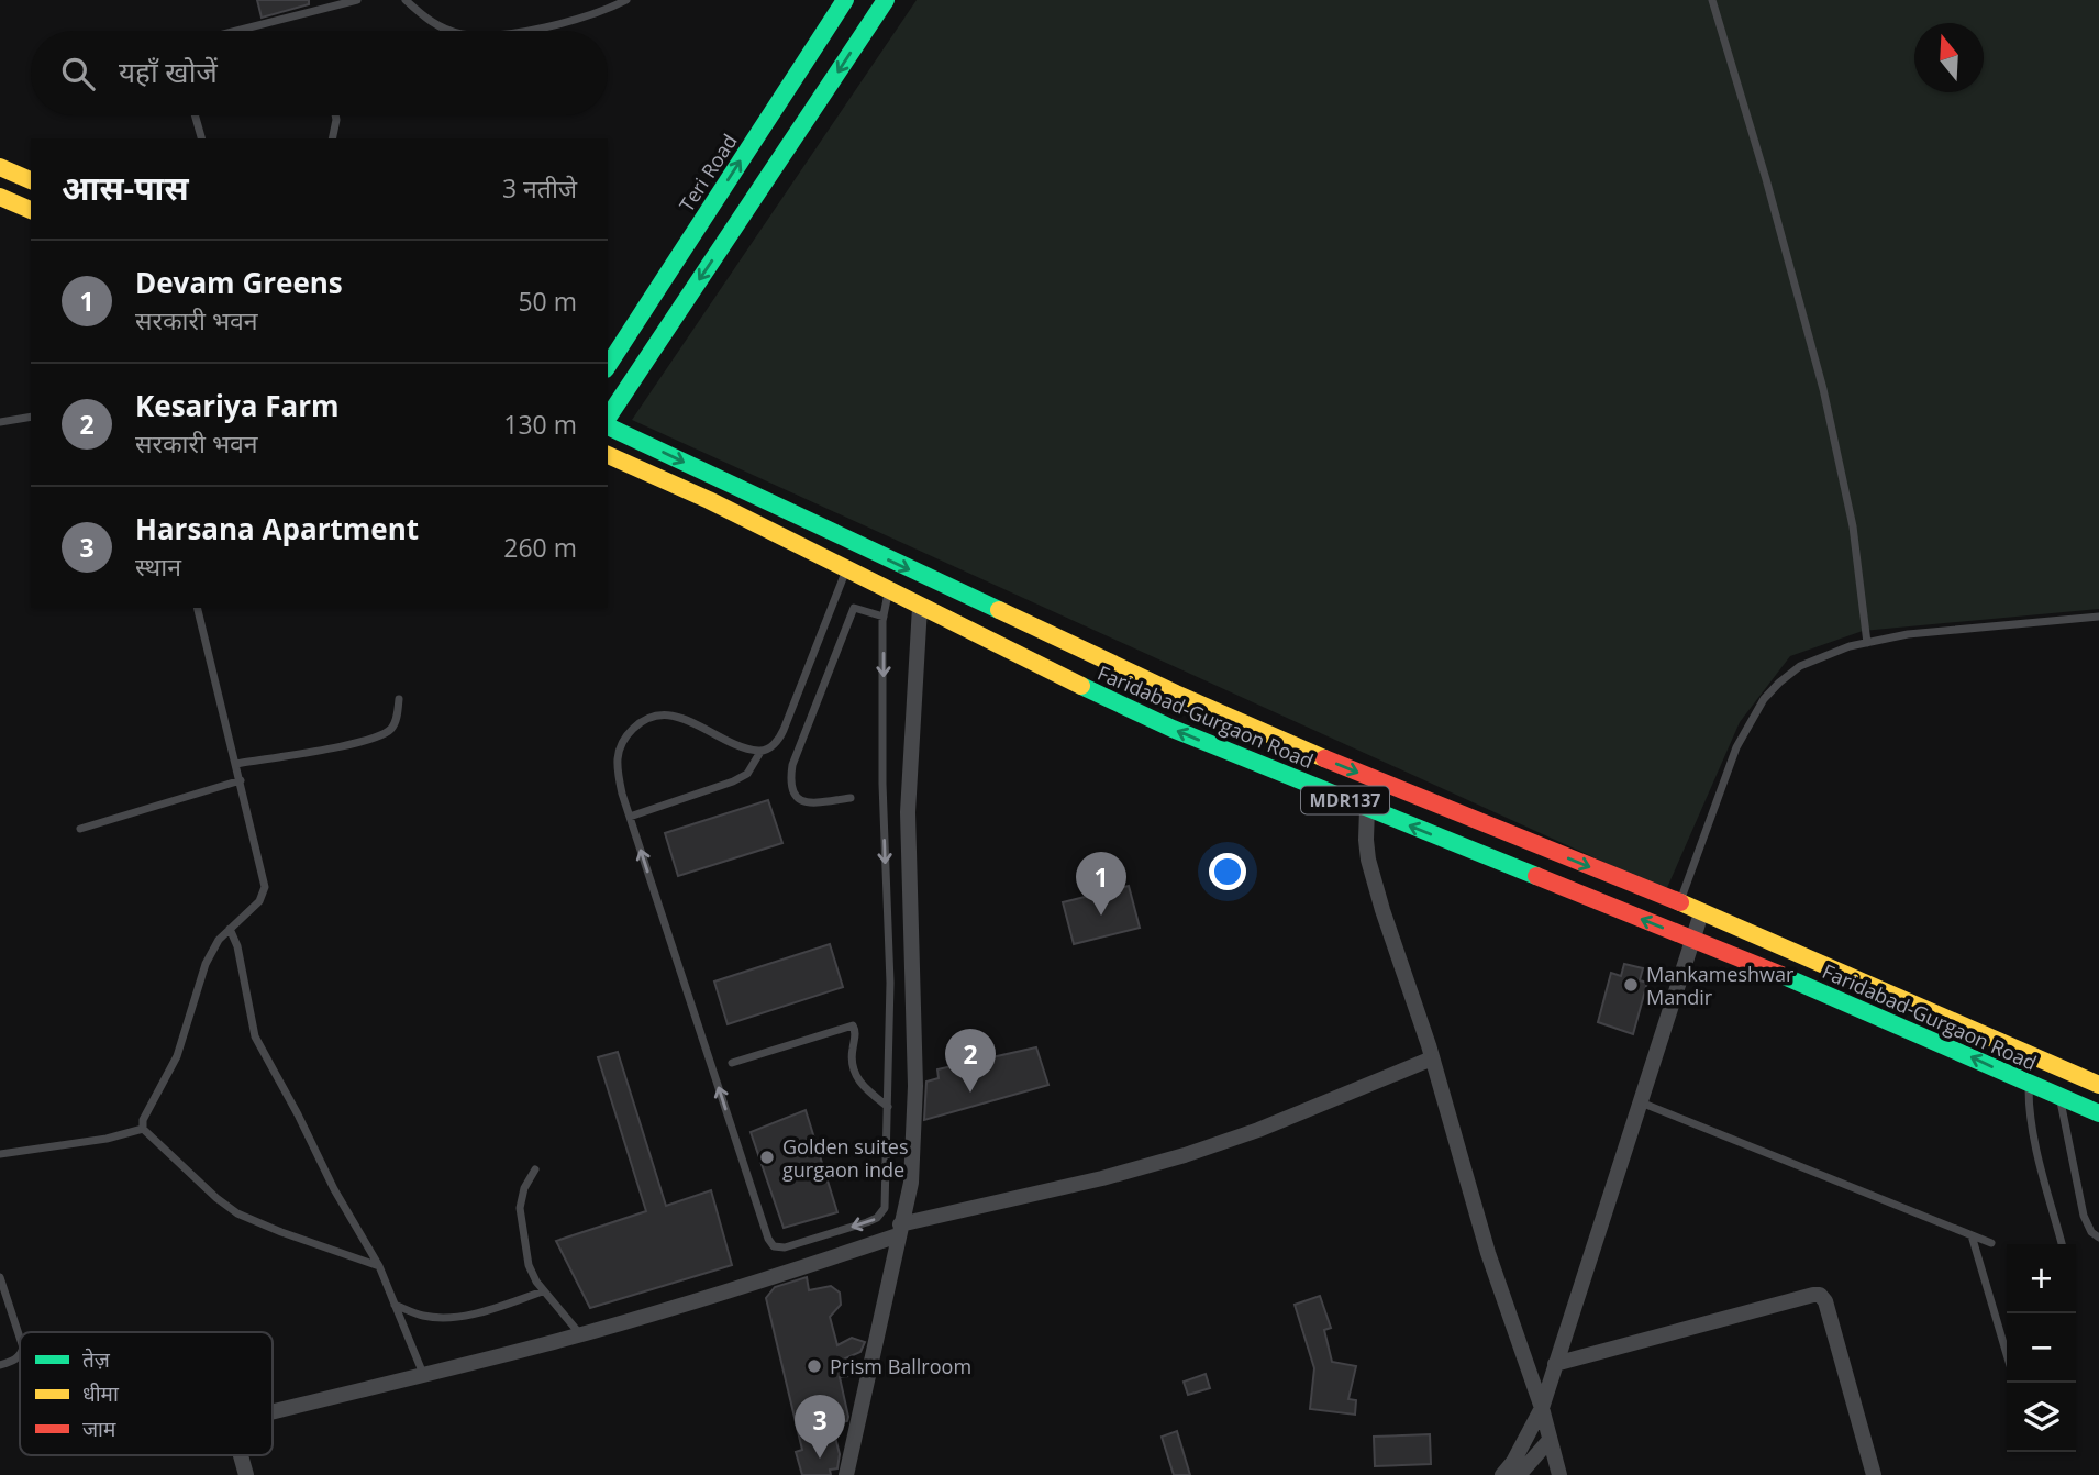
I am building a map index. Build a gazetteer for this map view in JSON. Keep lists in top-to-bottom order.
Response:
{
  "streets": {
    "main road": ["Teri Road", "Faridabad-Gurgaon Road", "MDR137"]
  },
  "places": ["Mankameshwar Mandir", "Golden suites gurgaon inde", "Prism Ballroom"],
  "legend": ["तेज़", "धीमा", "जाम"],
  "north": "top",
  "page": {
    "search": "यहाँ खोजें",
    "heading": ["आस-पास", "3 नतीजे"],
    "list": [
      {
        "mark": "1",
        "name": "Devam Greens",
        "note": "सरकारी भवन",
        "value": "50 m"
      },
      {
        "mark": "2",
        "name": "Kesariya Farm",
        "note": "सरकारी भवन",
        "value": "130 m"
      },
      {
        "mark": "3",
        "name": "Harsana Apartment",
        "note": "स्थान",
        "value": "260 m"
      }
    ],
    "pins": ["1", "2", "3"],
    "map_buttons": ["+", "−"]
  }
}
